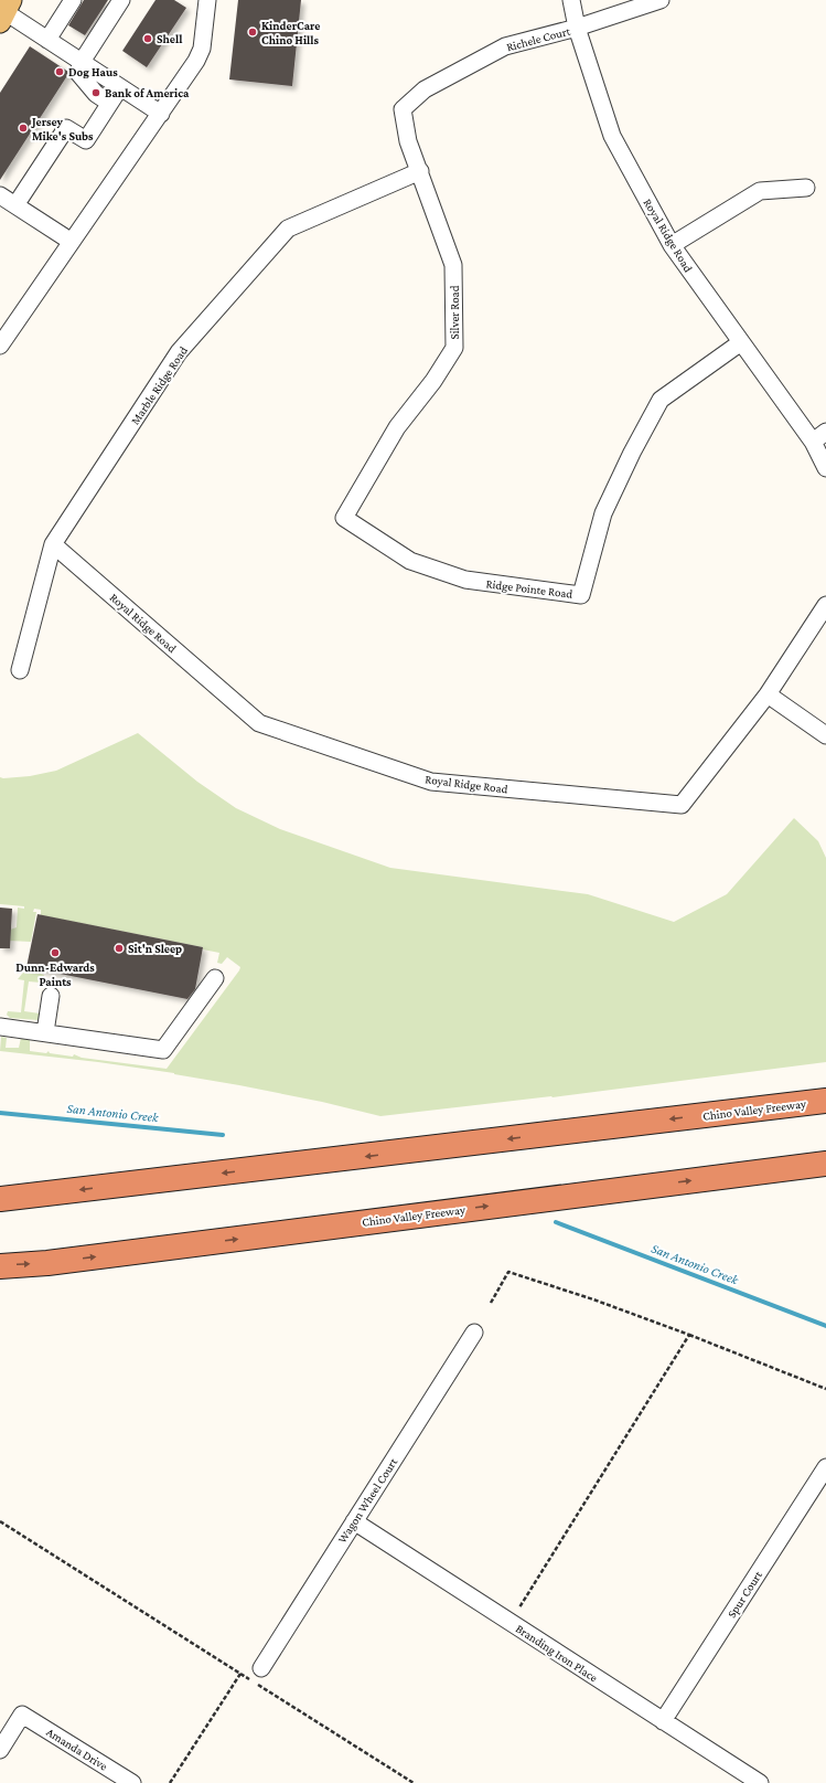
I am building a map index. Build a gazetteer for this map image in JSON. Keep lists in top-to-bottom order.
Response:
{
  "streets": {
    "highway": ["Chino Valley Freeway"],
    "street": [
      "Richele Court",
      "Royal Ridge Road",
      "Silver Road",
      "Marble Ridge Road",
      "Ridge Pointe Road",
      "Wagon Wheel Court",
      "Spur Court",
      "Branding Iron Place",
      "Amanda Drive"
    ]
  },
  "crossings": [
    ["Richele Court", "Royal Ridge Road"],
    ["Richele Court", "Silver Road"],
    ["Royal Ridge Road", "Marble Ridge Road"],
    ["Royal Ridge Road", "Ridge Pointe Road"],
    ["Silver Road", "Marble Ridge Road"],
    ["Silver Road", "Ridge Pointe Road"],
    ["Wagon Wheel Court", "Branding Iron Place"],
    ["Spur Court", "Branding Iron Place"]
  ],
  "water": ["San Antonio Creek"],
  "places": [
    "KinderCare Chino Hills",
    "Shell",
    "Dog Haus",
    "Bank of America",
    "Jersey Mike's Subs",
    "Sit'n Sleep",
    "Dunn-Edwards Paints"
  ]
}
